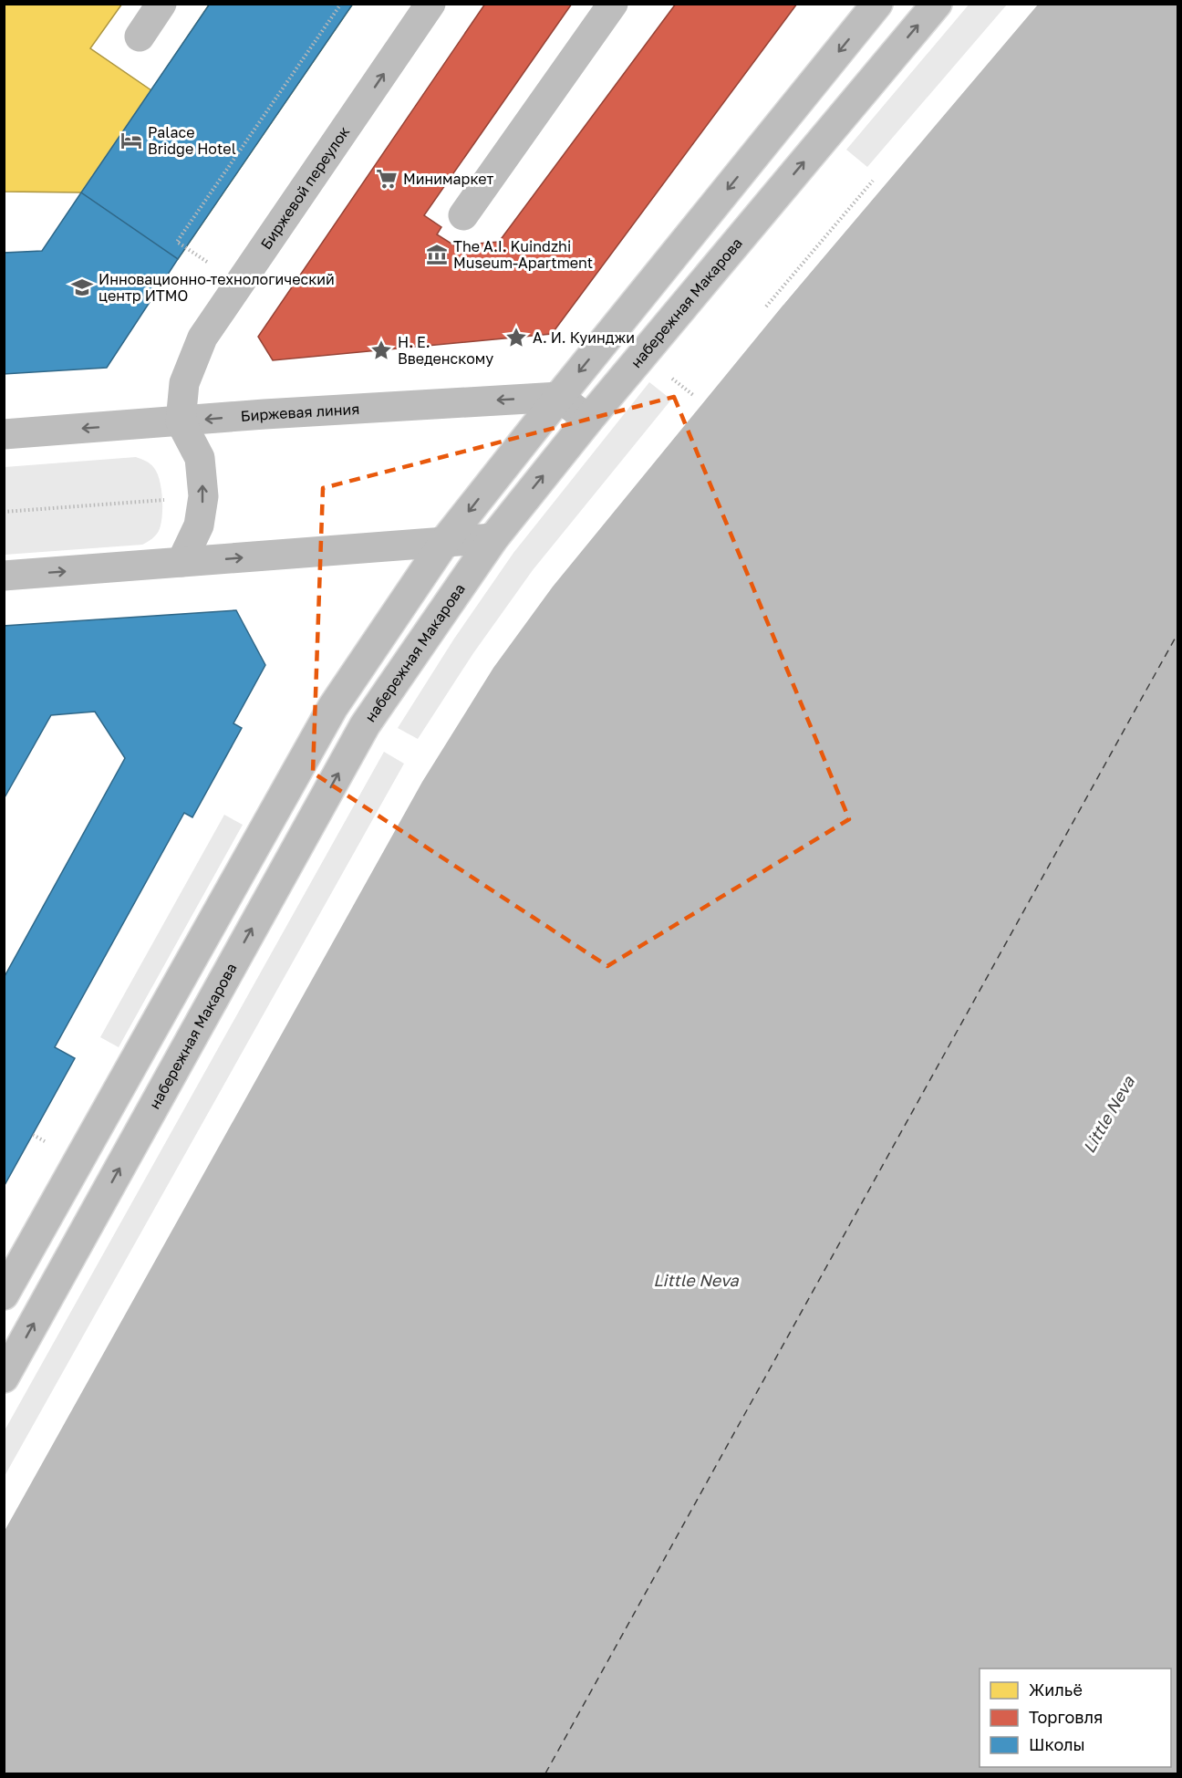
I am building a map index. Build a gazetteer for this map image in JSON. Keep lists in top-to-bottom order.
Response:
{
  "streets": {
    "main road": ["Биржевой переулок", "набережная Макарова", "Биржевая линия"]
  },
  "crossings": [
    ["Биржевой переулок", "Биржевая линия"]
  ],
  "water": ["Little Neva"],
  "places": {
    "hotel": ["Palace Bridge Hotel"],
    "supermarket": ["Минимаркет"],
    "museum": ["The A.I. Kuindzhi Museum-Apartment"],
    "school or university": ["Инновационно-технологический центр ИТМО"],
    "place": ["А. И. Куинджи", "Н. Е. Введенскому"]
  },
  "legend": ["Жильё", "Торговля", "Школы"]
}
